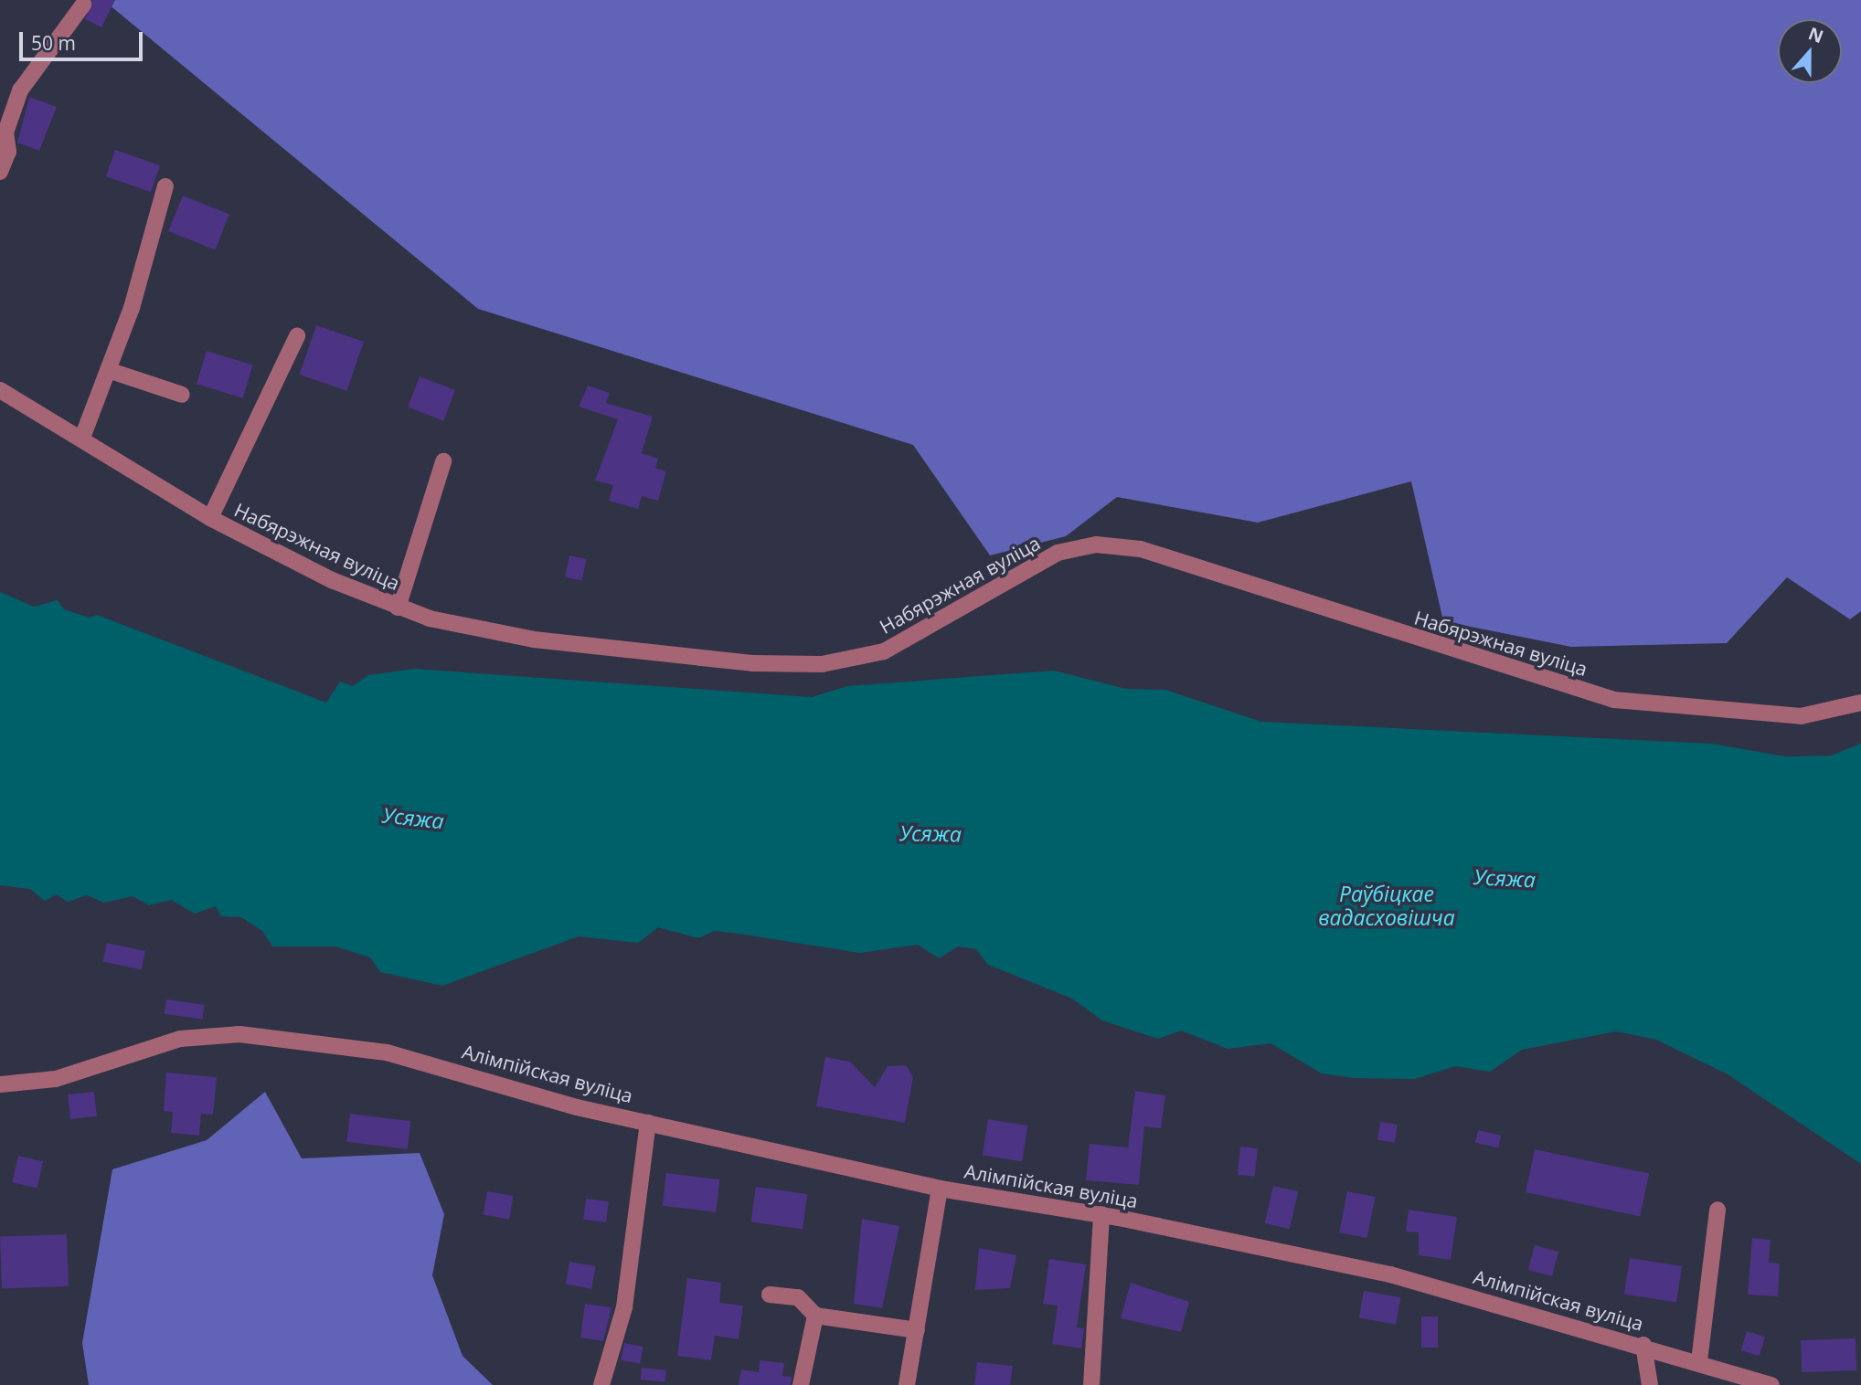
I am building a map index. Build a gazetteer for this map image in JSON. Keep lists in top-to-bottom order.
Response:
{
  "streets": {
    "street": ["Набярэжная вуліца", "Алімпійская вуліца"]
  },
  "water": ["Усяжа", "Раўбіцкае вадасховішча"],
  "scale_bar": "50 m",
  "north": "top"
}
